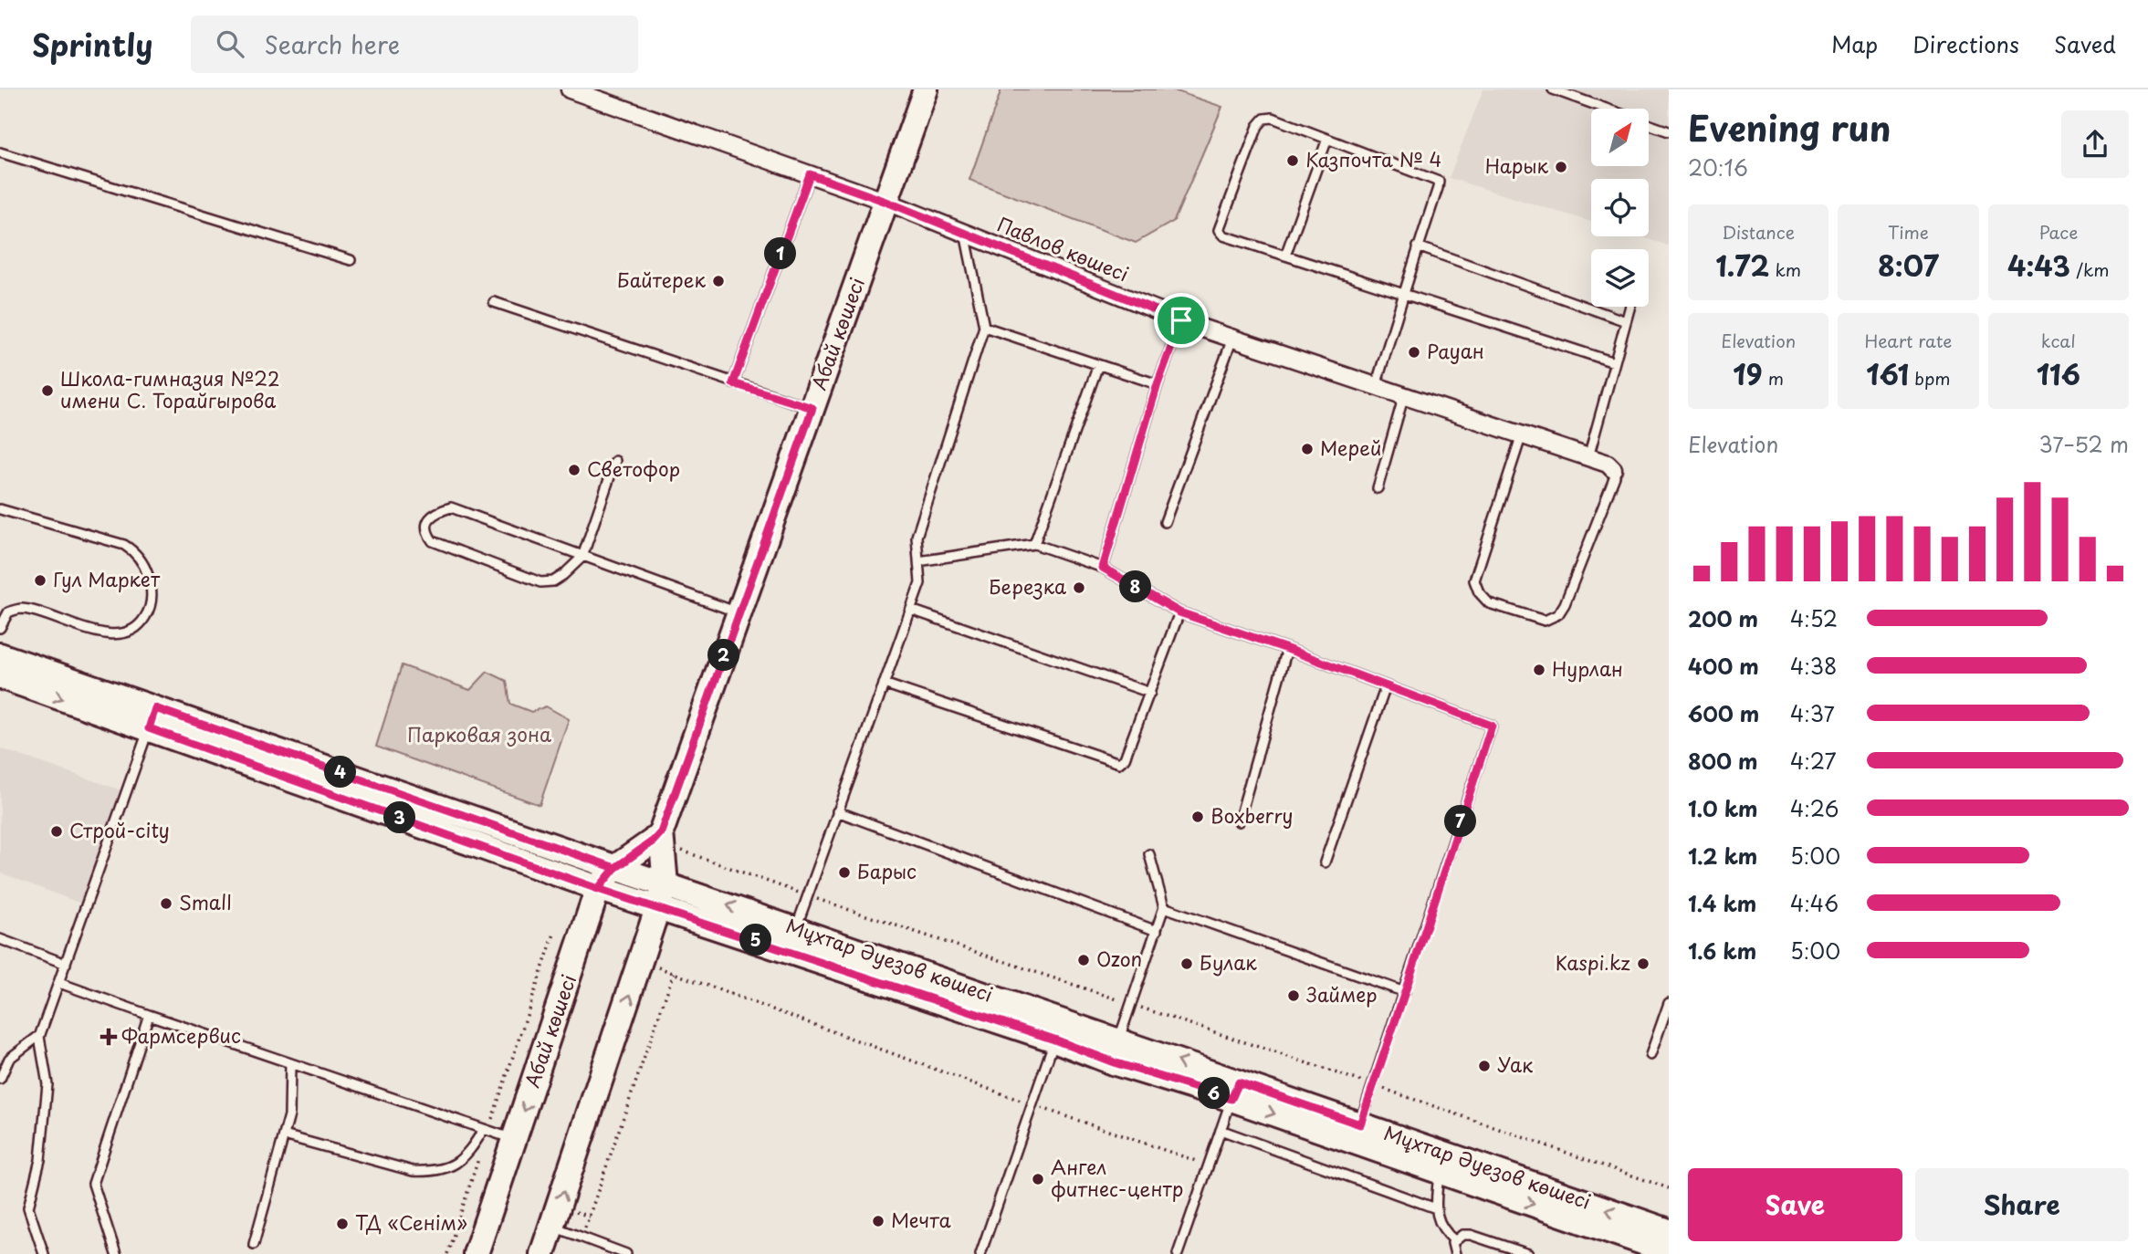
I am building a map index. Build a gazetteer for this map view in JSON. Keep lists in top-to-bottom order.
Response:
{
  "streets": {
    "main road": ["Абай көшесі", "Мұхтар Әуезов көшесі"],
    "street": ["Павлов көшесі"]
  },
  "crossings": [
    ["Павлов көшесі", "Абай көшесі"],
    ["Абай көшесі", "Мұхтар Әуезов көшесі"]
  ],
  "parks": ["Парковая зона"],
  "places": {
    "other": [
      "Казпочта № 4",
      "Нарык",
      "Байтерек",
      "Рауан",
      "Школа-гимназия №22 имени С. Торайгырова",
      "Мерей",
      "Светофор",
      "Гул Маркет",
      "Березка",
      "Нурлан",
      "Boxberry",
      "Строй-city",
      "Барыс",
      "Small",
      "Ozon",
      "Булак",
      "Kaspi.kz",
      "Займер",
      "Уак",
      "Ангел фитнес-центр",
      "Мечта",
      "ТД «Сенім»"
    ],
    "health": ["Фармсервис"]
  },
  "north": "top right",
  "page": {
    "header": "Sprintly",
    "search": "Search here",
    "nav": ["Map", "Directions", "Saved"],
    "heading": ["Evening run", "20:16"],
    "stats": [
      ["Distance", "1.72 km"],
      ["Time", "8:07"],
      ["Pace", "4:43 /km"],
      ["Elevation", "19 m"],
      ["Heart rate", "161 bpm"],
      ["kcal", "116"]
    ],
    "pins": [
      "1",
      "8",
      "2",
      "4",
      "3",
      "7",
      "5",
      "6"
    ],
    "chart": ["Elevation", "37–52 m"],
    "list": [
      {
        "name": "200 m",
        "note": "4:52"
      },
      {
        "name": "400 m",
        "note": "4:38"
      },
      {
        "name": "600 m",
        "note": "4:37"
      },
      {
        "name": "800 m",
        "note": "4:27"
      },
      {
        "name": "1.0 km",
        "note": "4:26"
      },
      {
        "name": "1.2 km",
        "note": "5:00"
      },
      {
        "name": "1.4 km",
        "note": "4:46"
      },
      {
        "name": "1.6 km",
        "note": "5:00"
      }
    ],
    "buttons": ["Save", "Share"]
  }
}
